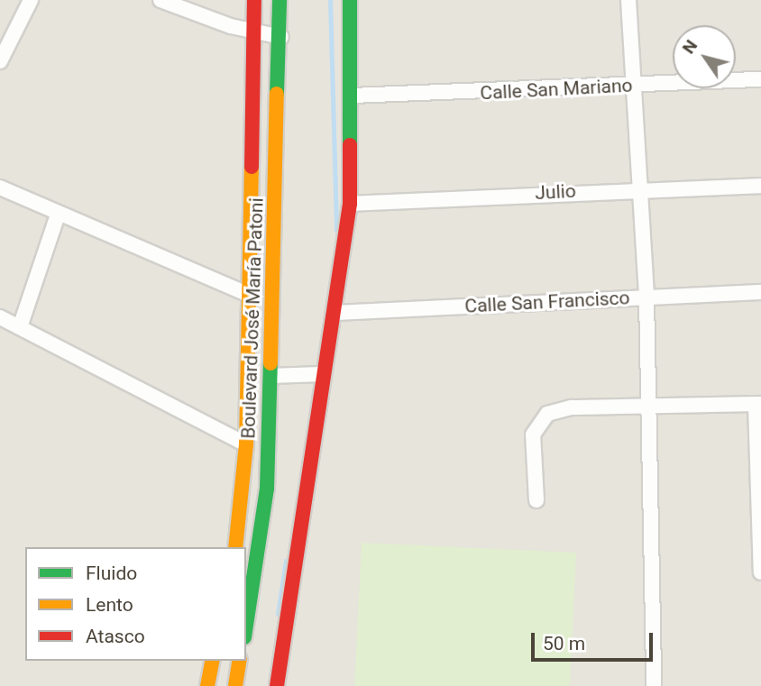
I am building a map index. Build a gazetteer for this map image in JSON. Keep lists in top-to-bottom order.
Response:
{
  "streets": {
    "main road": ["Boulevard José María Patoni"],
    "street": ["Calle San Mariano", "Julio", "Calle San Francisco"]
  },
  "legend": ["Fluido", "Lento", "Atasco"],
  "scale_bar": "50 m",
  "north": "top left"
}
